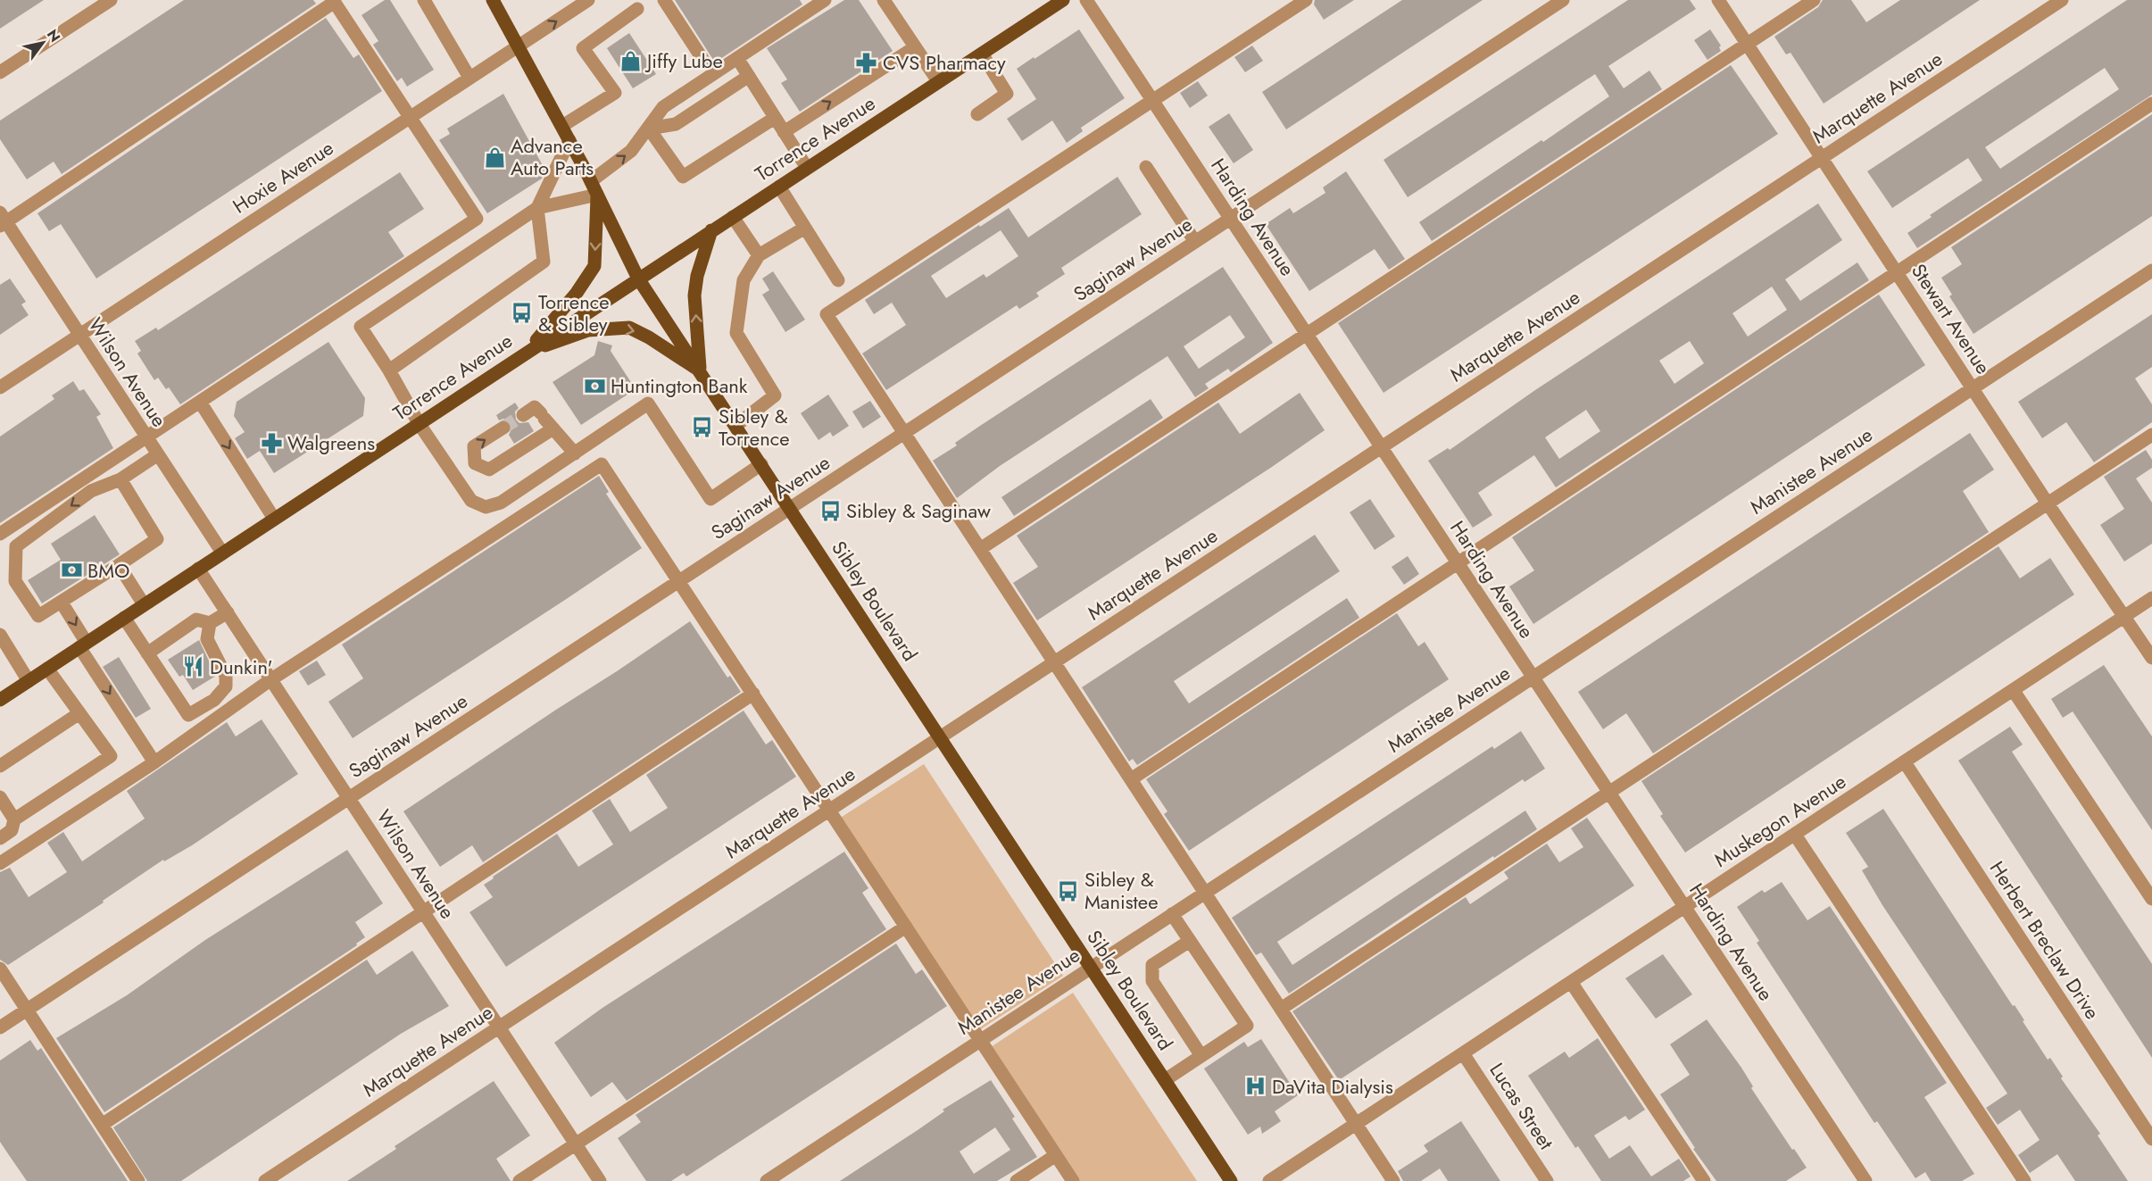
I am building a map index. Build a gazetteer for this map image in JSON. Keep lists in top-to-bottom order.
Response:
{
  "streets": {
    "main road": ["Torrence Avenue", "Sibley Boulevard"],
    "street": [
      "Marquette Avenue",
      "Hoxie Avenue",
      "Harding Avenue",
      "Saginaw Avenue",
      "Stewart Avenue",
      "Wilson Avenue",
      "Manistee Avenue",
      "Muskegon Avenue",
      "Herbert Breclaw Drive",
      "Lucas Street"
    ]
  },
  "crossings": [
    ["Marquette Avenue", "Harding Avenue"],
    ["Marquette Avenue", "Stewart Avenue"],
    ["Marquette Avenue", "Wilson Avenue"],
    ["Marquette Avenue", "Sibley Boulevard"],
    ["Torrence Avenue", "Wilson Avenue"],
    ["Torrence Avenue", "Sibley Boulevard"],
    ["Hoxie Avenue", "Wilson Avenue"],
    ["Hoxie Avenue", "Sibley Boulevard"],
    ["Harding Avenue", "Saginaw Avenue"],
    ["Harding Avenue", "Manistee Avenue"],
    ["Harding Avenue", "Muskegon Avenue"],
    ["Saginaw Avenue", "Wilson Avenue"],
    ["Saginaw Avenue", "Sibley Boulevard"],
    ["Stewart Avenue", "Manistee Avenue"],
    ["Stewart Avenue", "Muskegon Avenue"],
    ["Manistee Avenue", "Sibley Boulevard"],
    ["Muskegon Avenue", "Herbert Breclaw Drive"],
    ["Muskegon Avenue", "Lucas Street"]
  ],
  "places": {
    "shop": ["Jiffy Lube", "Advance Auto Parts"],
    "pharmacy": ["CVS Pharmacy", "Walgreens"],
    "bus stop": [
      "Torrence & Sibley",
      "Sibley & Torrence",
      "Sibley & Saginaw",
      "Sibley & Manistee"
    ],
    "bank": ["Huntington Bank", "BMO"],
    "restaurant": ["Dunkin'"],
    "hospital": ["DaVita Dialysis"]
  },
  "north": "top right"
}
